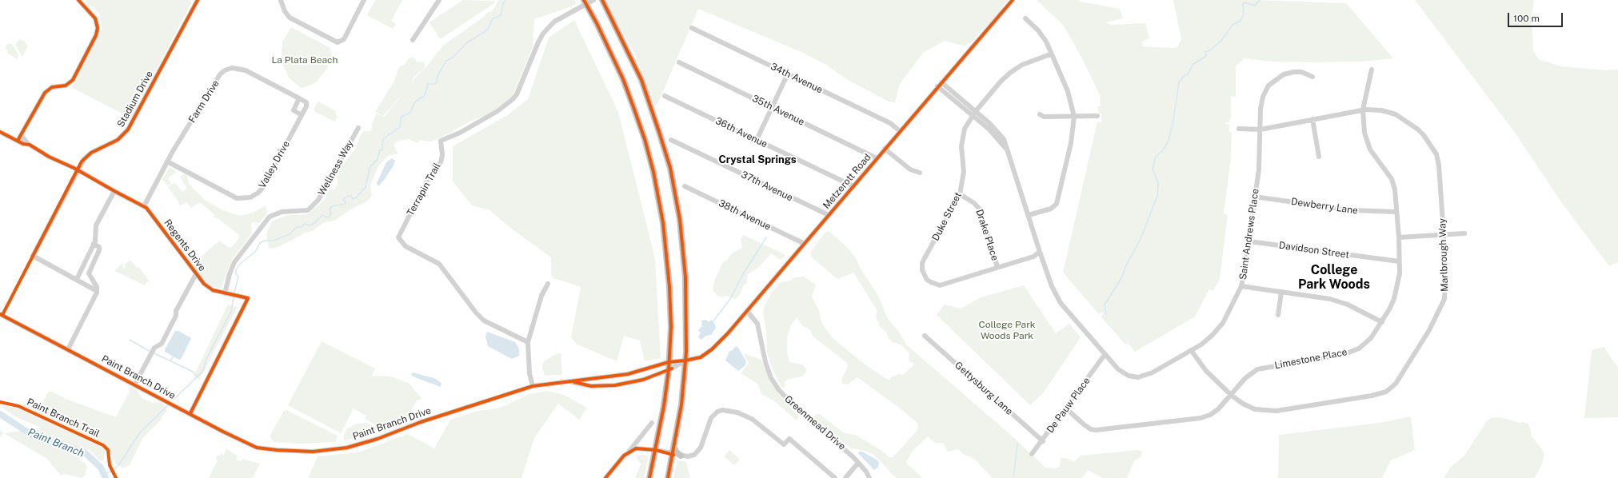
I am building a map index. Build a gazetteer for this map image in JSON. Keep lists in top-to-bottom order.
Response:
{
  "streets": {
    "street": [
      "34th Avenue",
      "Stadium Drive",
      "Farm Drive",
      "35th Avenue",
      "36th Avenue",
      "Valley Drive",
      "Wellness Way",
      "Metzerott Road",
      "37th Avenue",
      "Terrapin Trail",
      "Dewberry Lane",
      "38th Avenue",
      "Duke Street",
      "Saint Andrews Place",
      "Drake Place",
      "Regents Drive",
      "Davidson Street",
      "Marlbrough Way",
      "Limestone Place",
      "Paint Branch Drive",
      "Gettysburg Lane",
      "De Pauw Place",
      "Greenmead Drive"
    ],
    "cycle path": ["Paint Branch Trail"]
  },
  "crossings": [
    ["34th Avenue", "Metzerott Road"],
    ["Stadium Drive", "Regents Drive"],
    ["Farm Drive", "Valley Drive"],
    ["Farm Drive", "Regents Drive"],
    ["35th Avenue", "Metzerott Road"],
    ["36th Avenue", "Metzerott Road"],
    ["Wellness Way", "Regents Drive"],
    ["Metzerott Road", "37th Avenue"],
    ["Metzerott Road", "38th Avenue"],
    ["Metzerott Road", "Saint Andrews Place"],
    ["Metzerott Road", "Paint Branch Drive"],
    ["Metzerott Road", "Greenmead Drive"],
    ["Dewberry Lane", "Saint Andrews Place"],
    ["Dewberry Lane", "Limestone Place"],
    ["Duke Street", "Saint Andrews Place"],
    ["Duke Street", "Drake Place"],
    ["Saint Andrews Place", "Davidson Street"],
    ["Saint Andrews Place", "Marlbrough Way"],
    ["Saint Andrews Place", "De Pauw Place"],
    ["Regents Drive", "Paint Branch Drive"],
    ["Davidson Street", "Limestone Place"],
    ["Marlbrough Way", "Limestone Place"],
    ["Limestone Place", "De Pauw Place"],
    ["Gettysburg Lane", "De Pauw Place"]
  ],
  "districts": ["Crystal Springs", "College Park Woods"],
  "water": ["Paint Branch"],
  "parks": ["La Plata Beach", "College Park Woods Park"],
  "scale_bar": "100 m"
}
